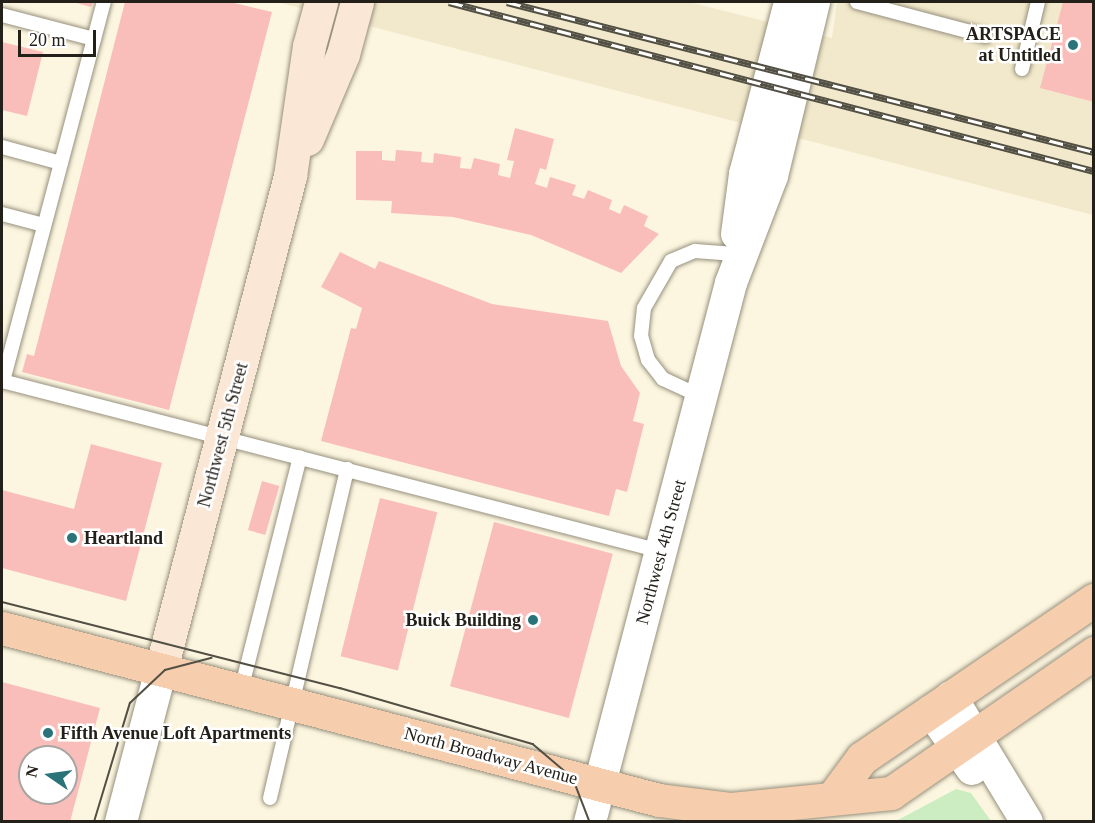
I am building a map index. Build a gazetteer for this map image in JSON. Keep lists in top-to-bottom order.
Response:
{
  "streets": {
    "main road": ["Northwest 5th Street", "North Broadway Avenue"],
    "street": ["Northwest 4th Street"]
  },
  "crossings": [
    ["Northwest 5th Street", "North Broadway Avenue"],
    ["Northwest 4th Street", "North Broadway Avenue"]
  ],
  "places": [
    "ARTSPACE at Untitled",
    "Heartland",
    "Buick Building",
    "Fifth Avenue Loft Apartments"
  ],
  "scale_bar": "20 m",
  "north": "left"
}
